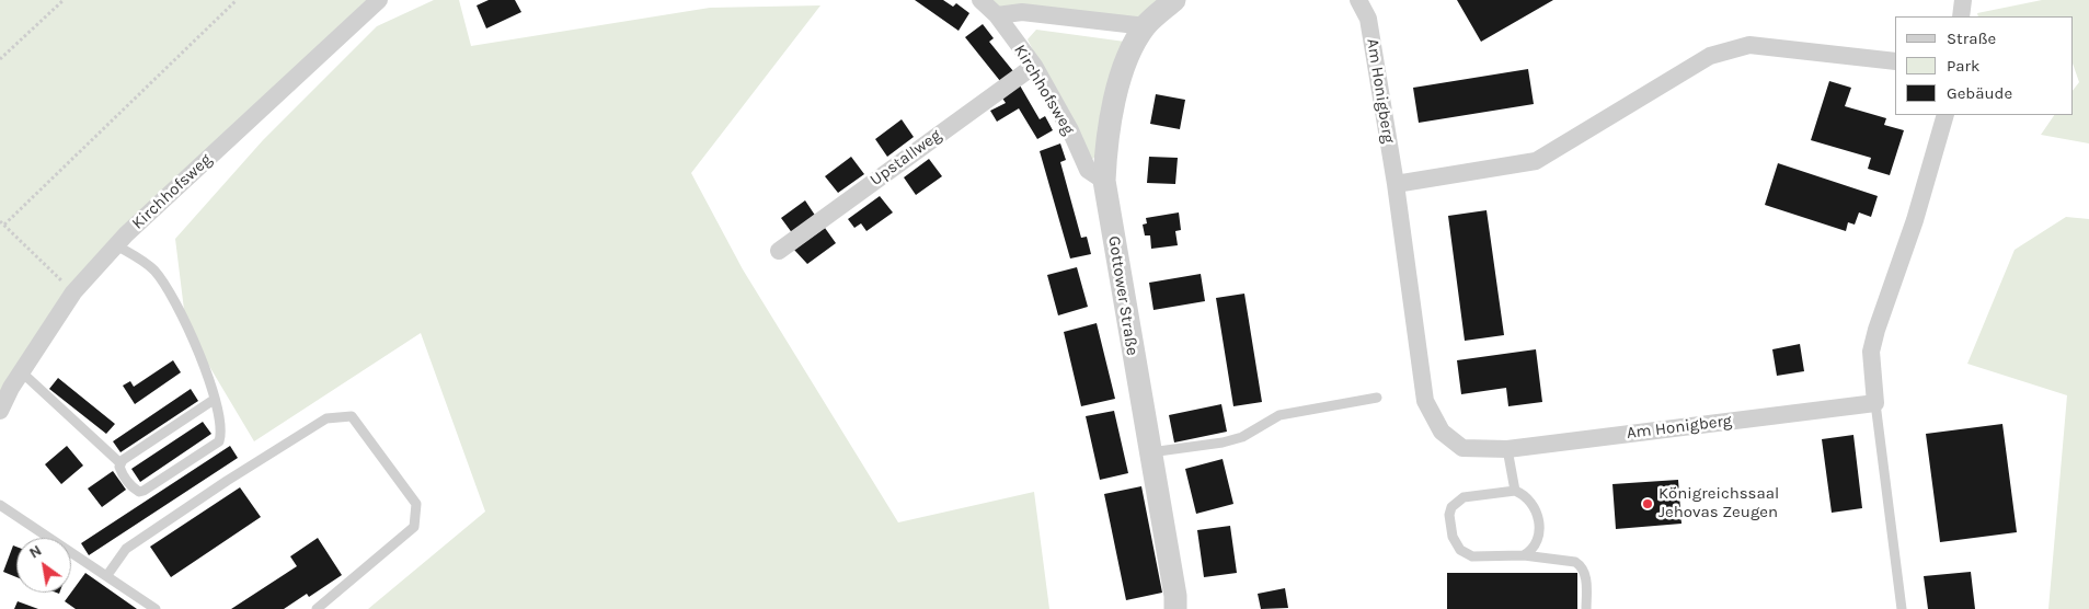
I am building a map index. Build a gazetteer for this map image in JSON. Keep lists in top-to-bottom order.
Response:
{
  "streets": {
    "street": [
      "Kirchhofsweg",
      "Am Honigberg",
      "Upstallweg",
      "Gottower Straße"
    ]
  },
  "crossings": [
    ["Kirchhofsweg", "Upstallweg"],
    ["Kirchhofsweg", "Gottower Straße"]
  ],
  "places": ["Königreichssaal Jehovas Zeugen"],
  "legend": ["Straße", "Park", "Gebäude"],
  "north": "top left"
}
